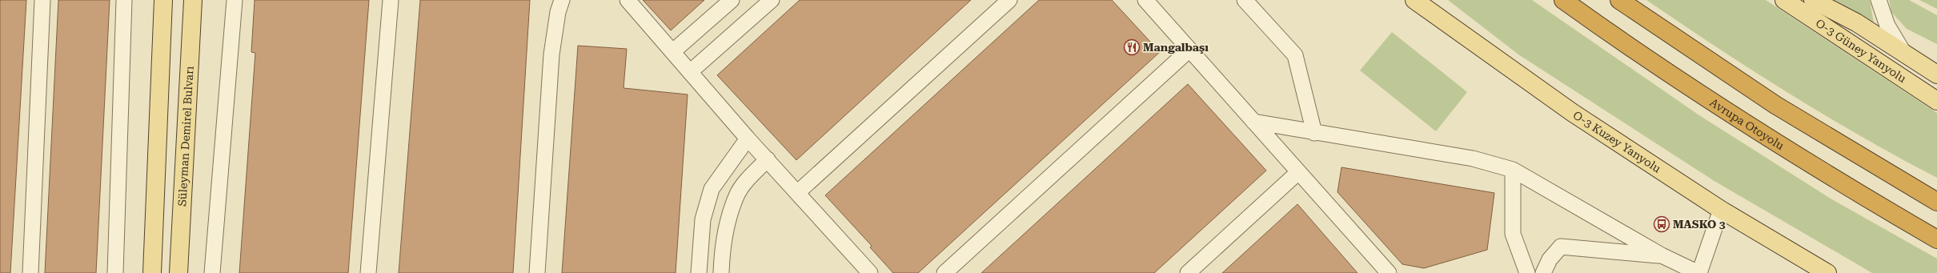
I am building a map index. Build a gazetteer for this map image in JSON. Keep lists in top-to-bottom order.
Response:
{
  "streets": {
    "highway": ["Avrupa Otoyolu"],
    "main road": ["O-3 Güney Yanyolu", "Süleyman Demirel Bulvarı", "O-3 Kuzey Yanyolu"]
  },
  "places": {
    "restaurant": ["Mangalbaşı"],
    "bus stop": ["MASKO 3"]
  }
}
